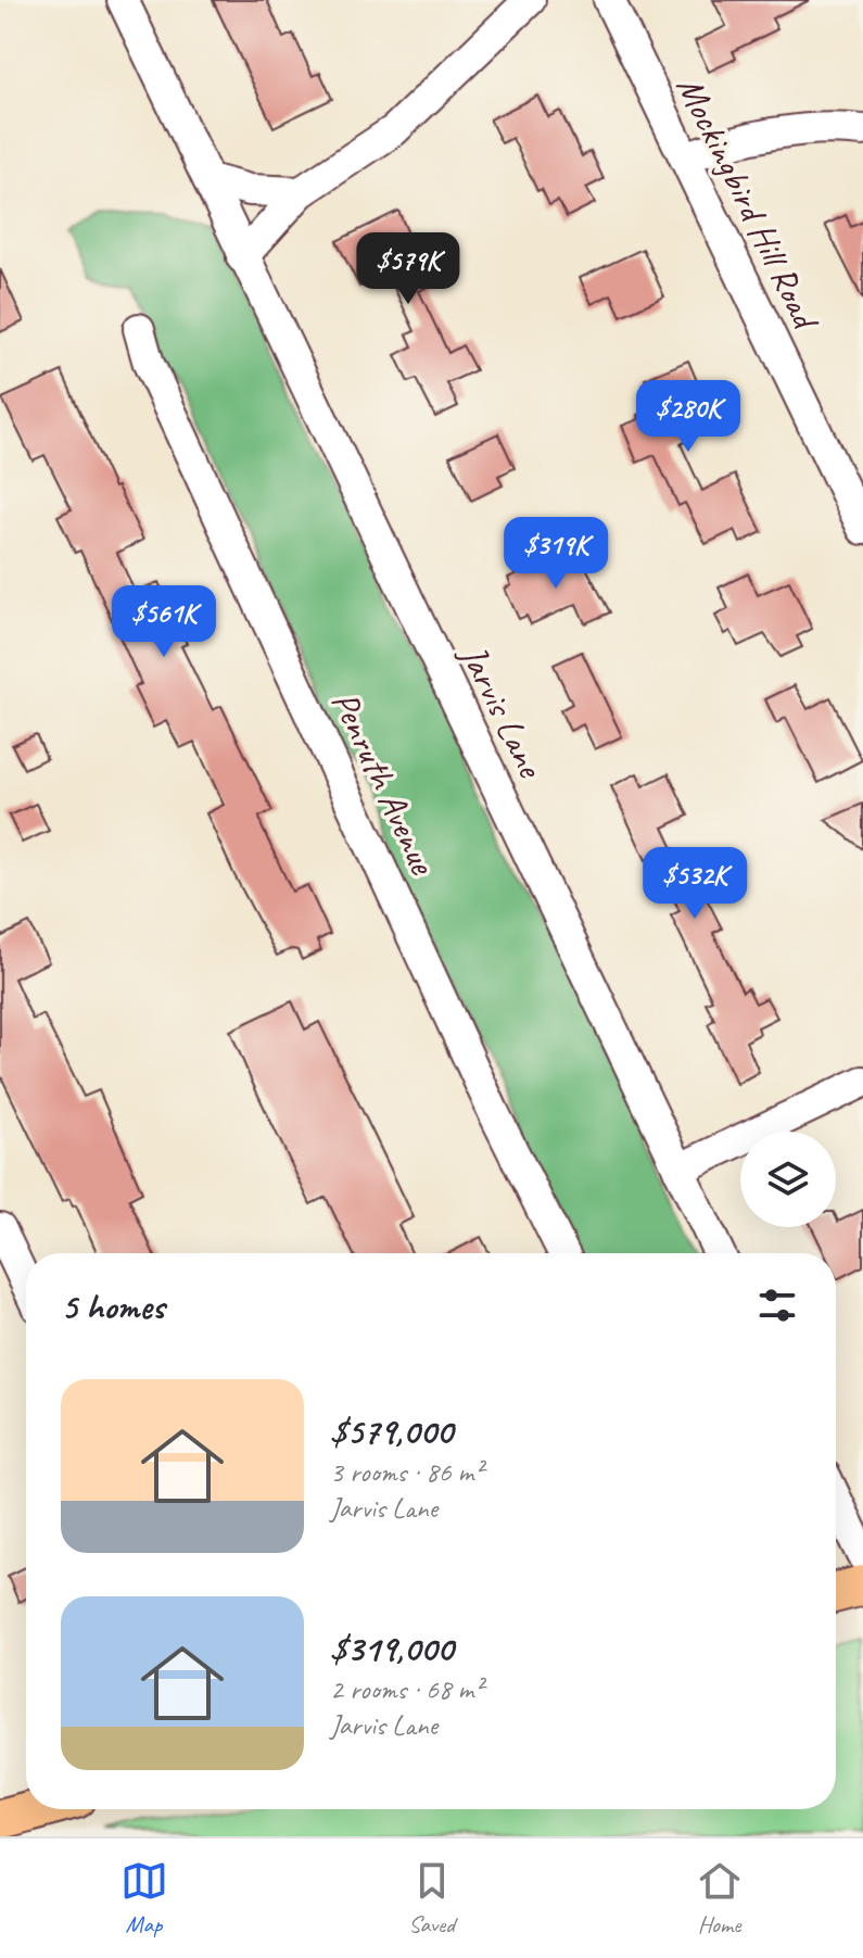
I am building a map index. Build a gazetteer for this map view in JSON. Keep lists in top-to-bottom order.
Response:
{
  "streets": {
    "street": ["Mockingbird Hill Road", "Jarvis Lane", "Penruth Avenue"]
  },
  "page": {
    "price": [
      "$579K",
      "$280K",
      "$319K",
      "$561K",
      "$532K"
    ],
    "heading": "5 homes",
    "list": [
      {
        "name": "$579,000",
        "note": "3 rooms · 86 m² · Jarvis Lane"
      },
      {
        "name": "$319,000",
        "note": "2 rooms · 68 m² · Jarvis Lane"
      }
    ],
    "tabs": ["Map", "Saved", "Home"]
  }
}
